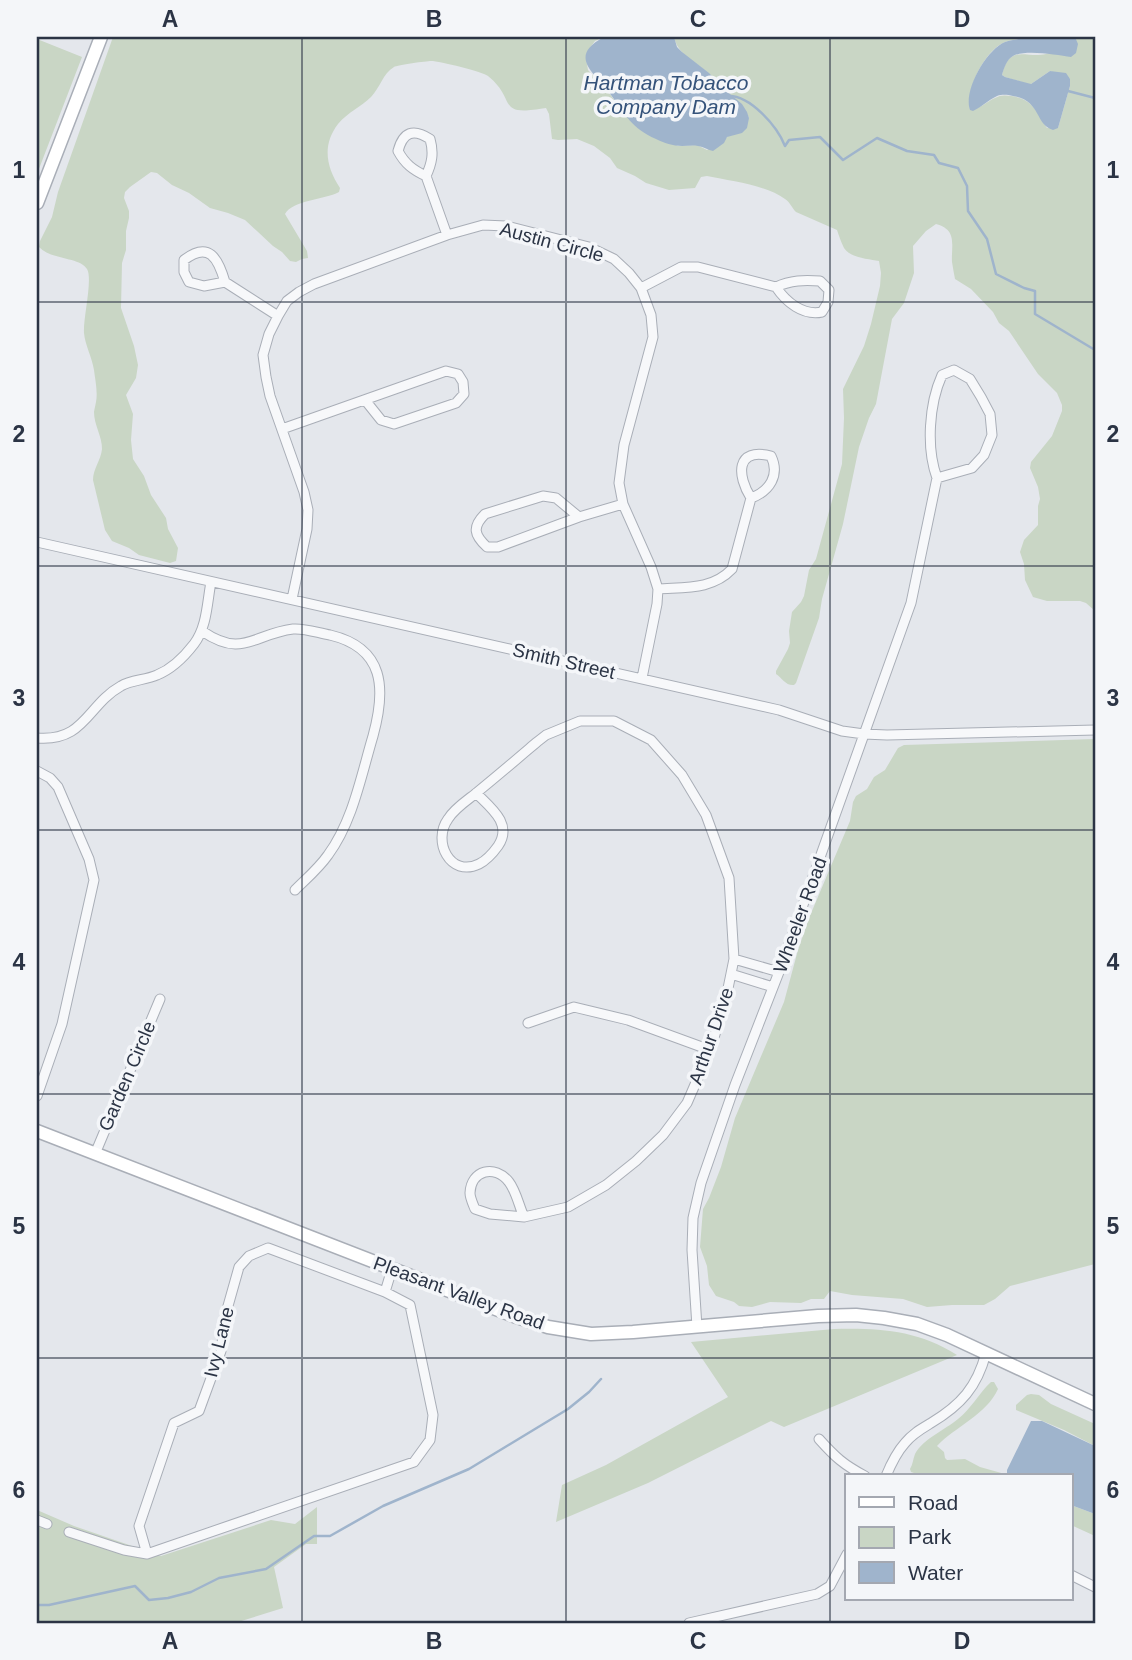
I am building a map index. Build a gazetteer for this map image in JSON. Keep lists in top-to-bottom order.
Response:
{
  "streets": {
    "main road": ["Pleasant Valley Road"],
    "street": [
      "Austin Circle",
      "Smith Street",
      "Wheeler Road",
      "Arthur Drive",
      "Garden Circle",
      "Ivy Lane"
    ]
  },
  "crossings": [
    ["Austin Circle", "Smith Street"],
    ["Smith Street", "Wheeler Road"],
    ["Wheeler Road", "Arthur Drive"],
    ["Wheeler Road", "Pleasant Valley Road"],
    ["Garden Circle", "Pleasant Valley Road"]
  ],
  "water": ["Hartman Tobacco Company Dam"],
  "legend": ["Road", "Park", "Water"],
  "grid": {
    "columns": [
      "A",
      "B",
      "C",
      "D"
    ],
    "rows": [
      "1",
      "2",
      "3",
      "4",
      "5",
      "6"
    ]
  }
}
